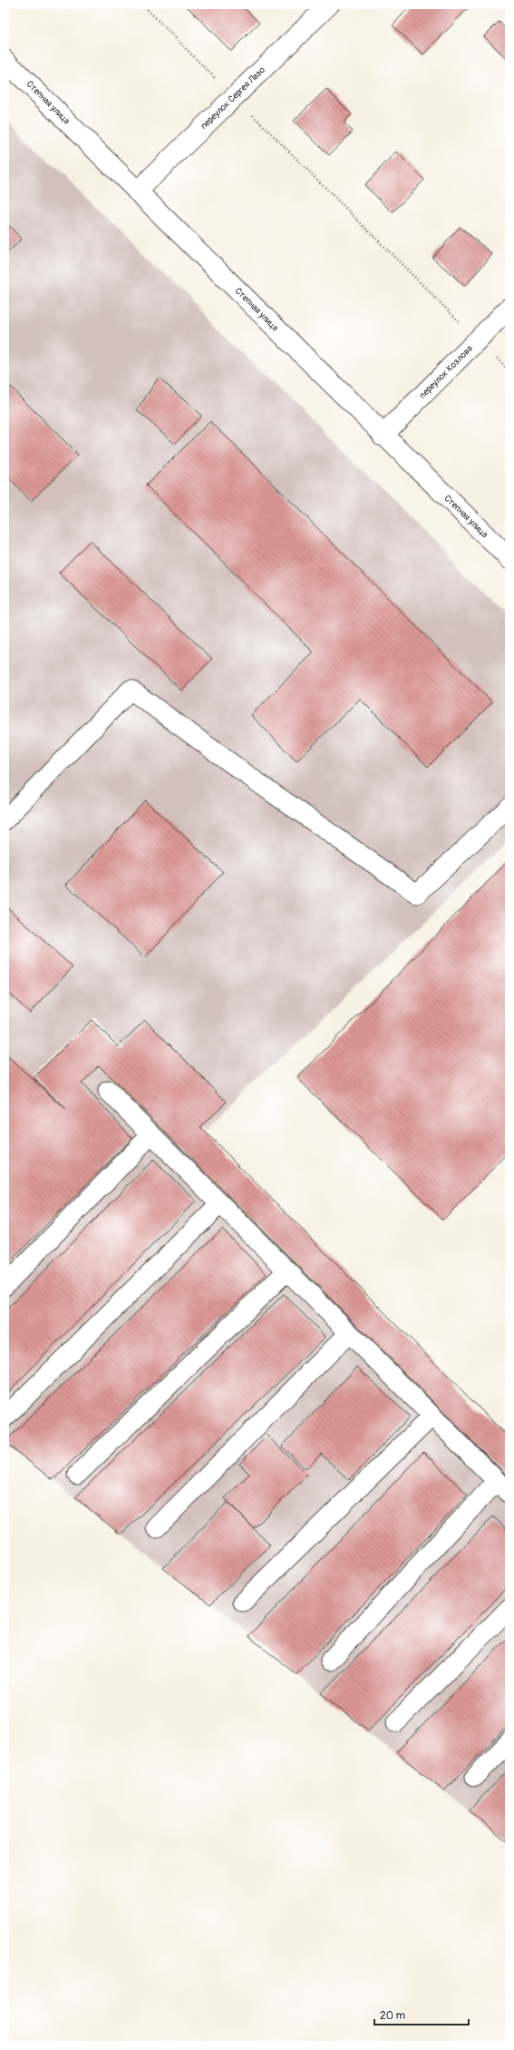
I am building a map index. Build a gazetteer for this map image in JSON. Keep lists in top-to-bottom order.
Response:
{
  "streets": {
    "main road": ["переулок Сергея Лазо", "Степная улица", "переулок Козлова"]
  },
  "crossings": [
    ["переулок Сергея Лазо", "Степная улица"],
    ["Степная улица", "переулок Козлова"]
  ],
  "scale_bar": "20 m"
}
